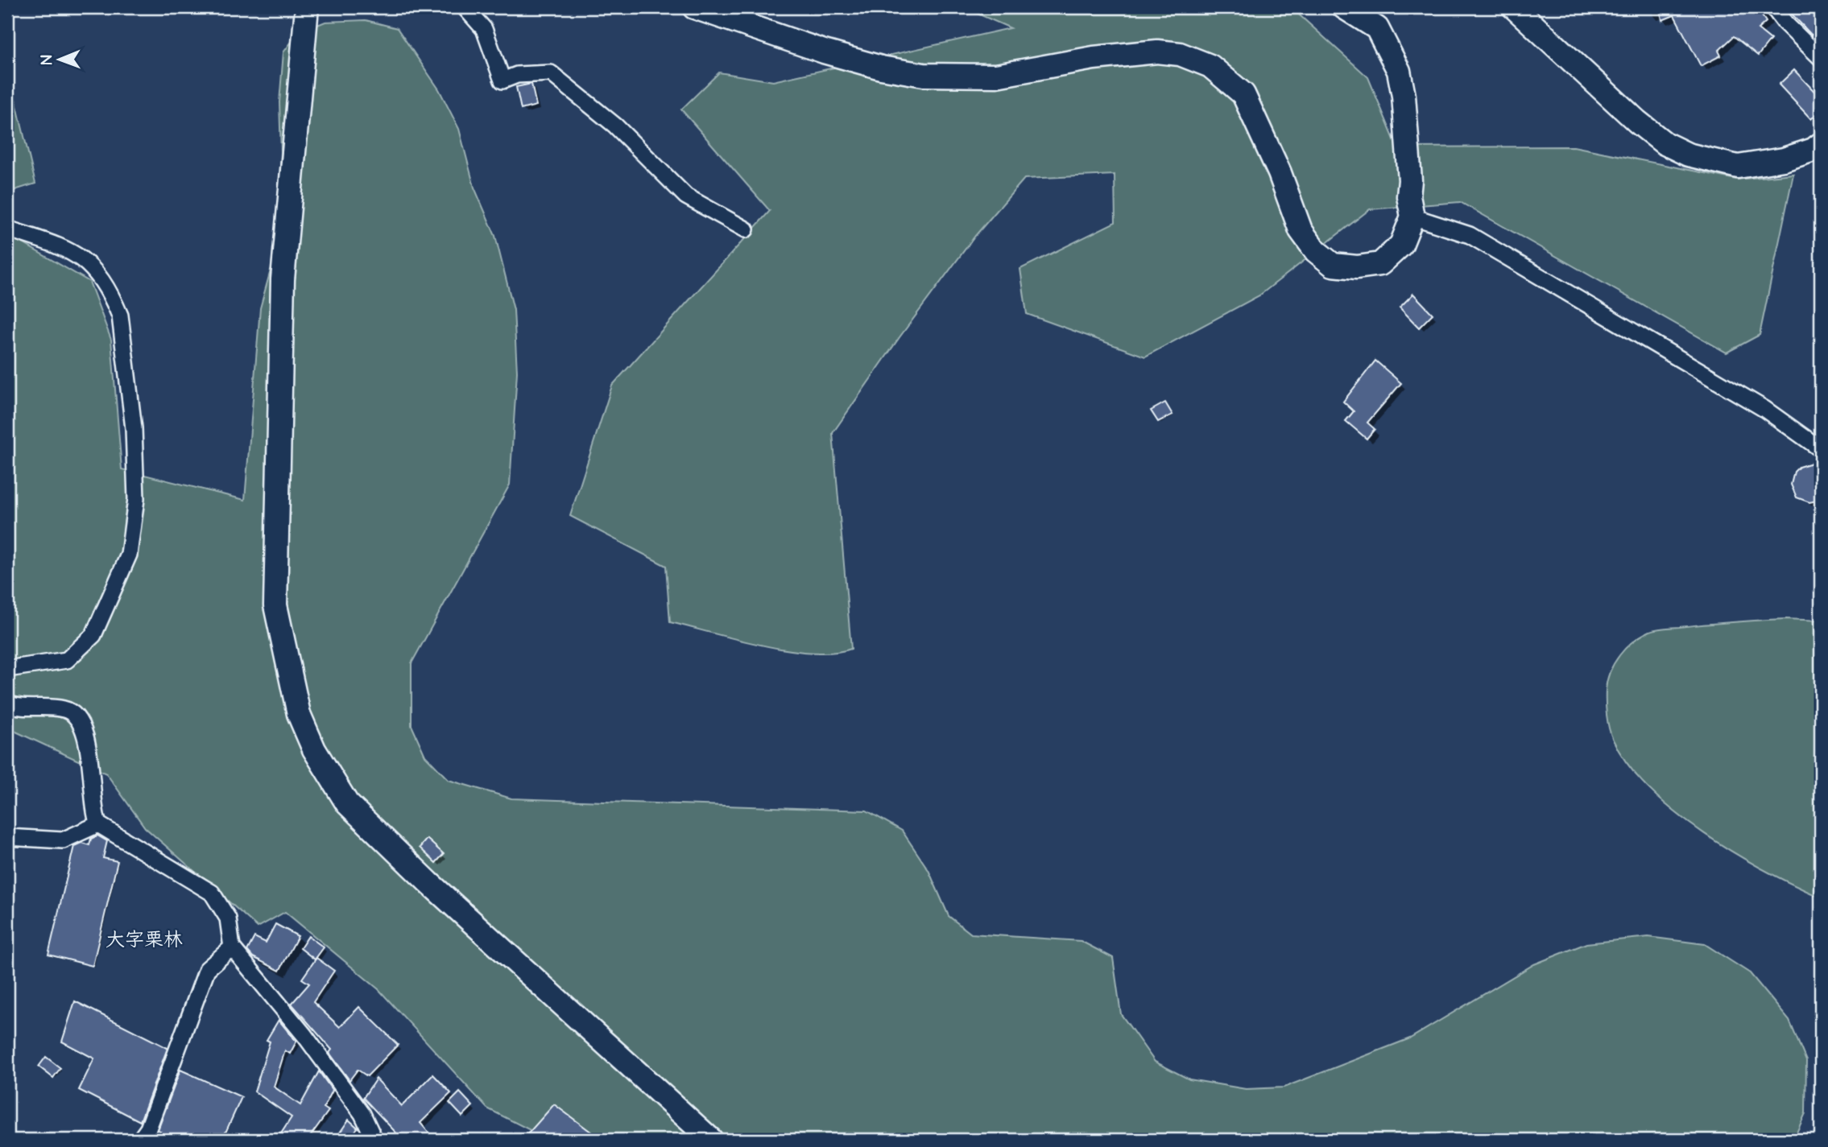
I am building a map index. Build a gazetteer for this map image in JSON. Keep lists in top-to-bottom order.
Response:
{
  "districts": ["大字栗林"],
  "north": "left"
}
